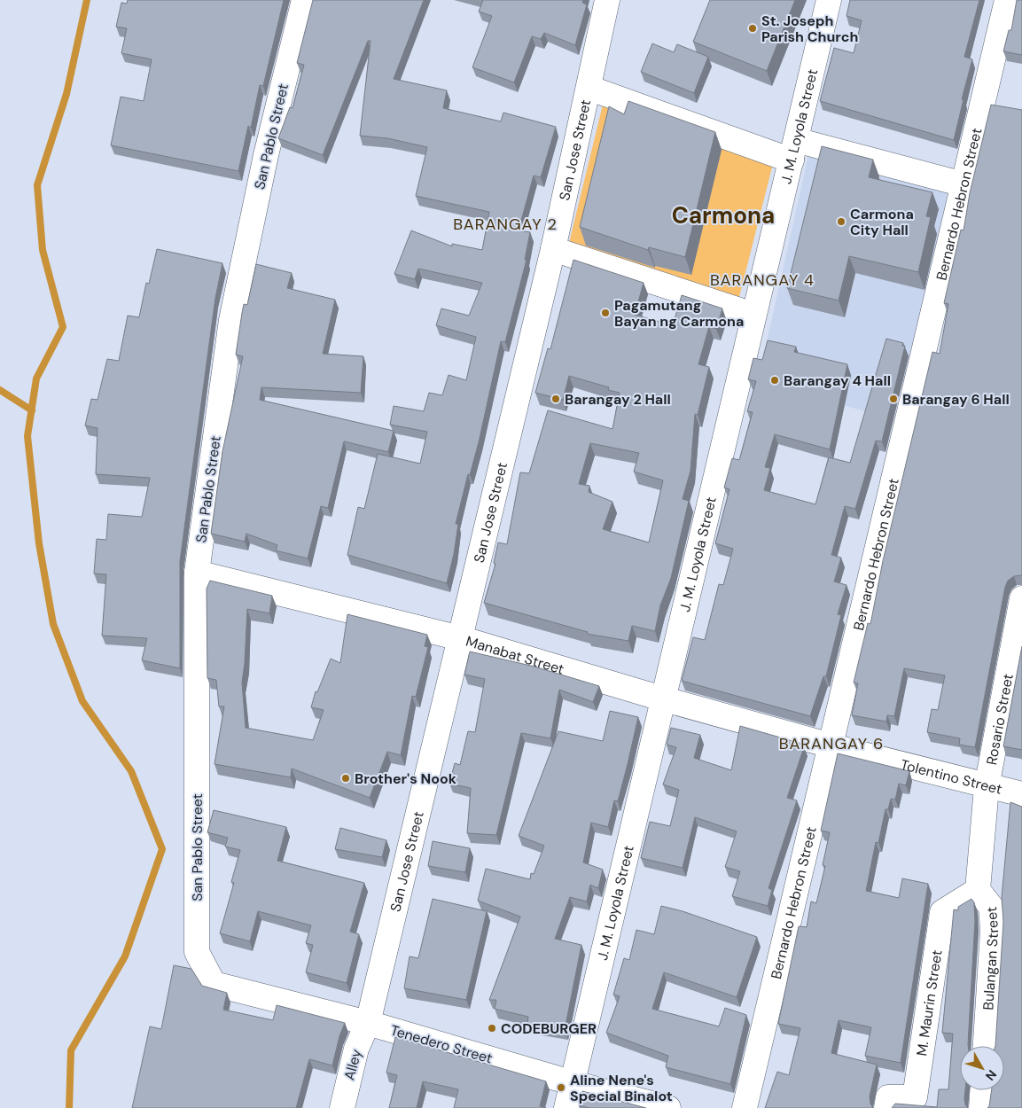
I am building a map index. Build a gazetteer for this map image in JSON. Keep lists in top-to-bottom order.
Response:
{
  "streets": {
    "street": [
      "J. M. Loyola Street",
      "San Pablo Street",
      "San Jose Street",
      "Bernardo Hebron Street",
      "Manabat Street",
      "Rosario Street",
      "Tolentino Street",
      "Bulangan Street",
      "M. Maurin Street",
      "Tenedero Street",
      "Alley"
    ]
  },
  "crossings": [
    ["J. M. Loyola Street", "Manabat Street"],
    ["J. M. Loyola Street", "Tenedero Street"],
    ["San Pablo Street", "Manabat Street"],
    ["San Pablo Street", "Tenedero Street"],
    ["San Jose Street", "Manabat Street"],
    ["San Jose Street", "Tenedero Street"],
    ["San Jose Street", "Alley"],
    ["Bernardo Hebron Street", "Manabat Street"],
    ["Bernardo Hebron Street", "Tolentino Street"],
    ["Manabat Street", "Tolentino Street"],
    ["Rosario Street", "Tolentino Street"],
    ["Rosario Street", "Bulangan Street"],
    ["Tolentino Street", "Bulangan Street"],
    ["Bulangan Street", "M. Maurin Street"],
    ["Tenedero Street", "Alley"]
  ],
  "districts": [
    "Carmona",
    "BARANGAY 2",
    "BARANGAY 4",
    "BARANGAY 6"
  ],
  "places": [
    "St. Joseph Parish Church",
    "Carmona City Hall",
    "Pagamutang Bayan ng Carmona",
    "Barangay 4 Hall",
    "Barangay 2 Hall",
    "Barangay 6 Hall",
    "Brother's Nook",
    "CODEBURGER",
    "Aline Nene's Special Binalot"
  ],
  "north": "bottom right"
}
